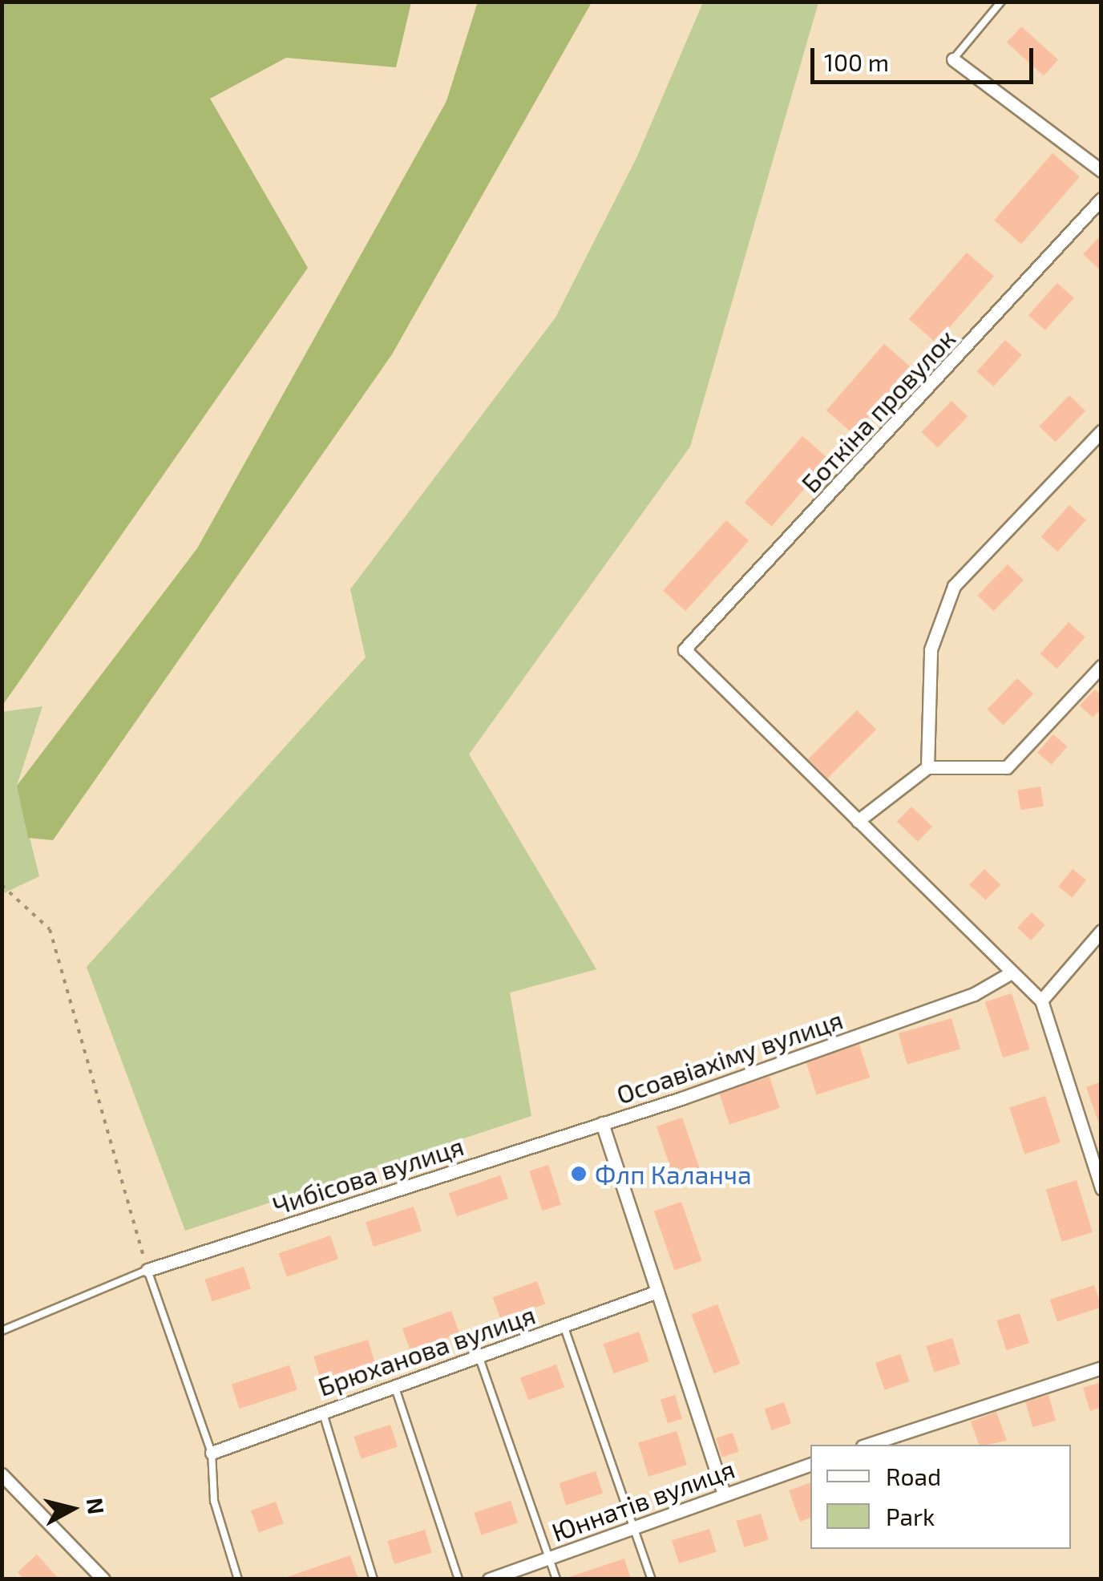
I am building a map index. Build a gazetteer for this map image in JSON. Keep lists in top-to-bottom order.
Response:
{
  "streets": {
    "street": [
      "Боткіна провулок",
      "Осоавіахіму вулиця",
      "Чибісова вулиця",
      "Брюханова вулиця",
      "Юннатів вулиця"
    ]
  },
  "crossings": [
    ["Осоавіахіму вулиця", "Чибісова вулиця"],
    ["Осоавіахіму вулиця", "Брюханова вулиця"],
    ["Осоавіахіму вулиця", "Юннатів вулиця"]
  ],
  "places": ["Флп Каланча"],
  "legend": ["Road", "Park"],
  "scale_bar": "100 m",
  "north": "right"
}
